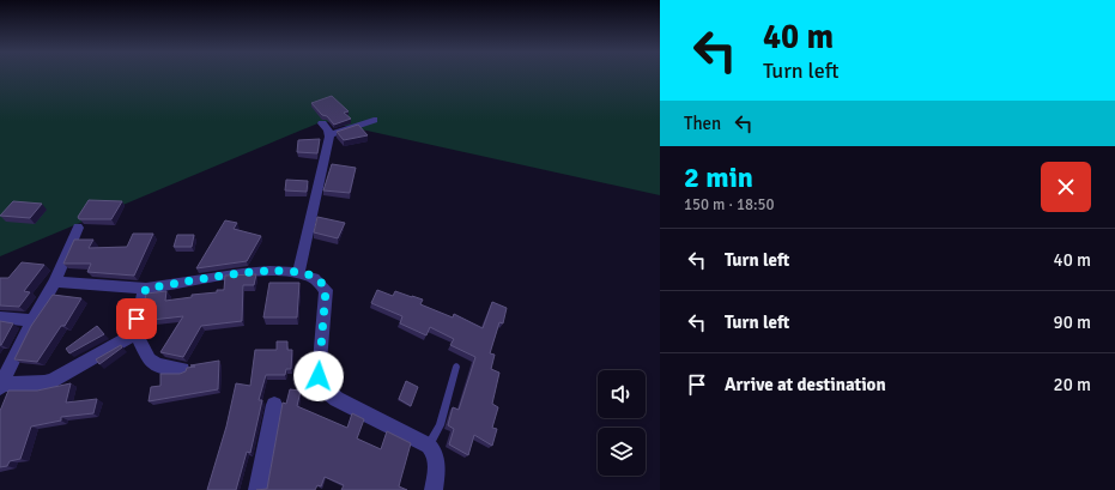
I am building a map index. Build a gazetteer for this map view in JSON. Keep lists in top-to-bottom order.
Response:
{
  "page": {
    "turn": ["40 m", "Turn left"],
    "then": "Then",
    "heading": ["2 min", "150 m · 18:50"],
    "list": [
      {
        "name": "Turn left",
        "value": "40 m"
      },
      {
        "name": "Turn left",
        "value": "90 m"
      },
      {
        "name": "Arrive at destination",
        "value": "20 m"
      }
    ]
  }
}
